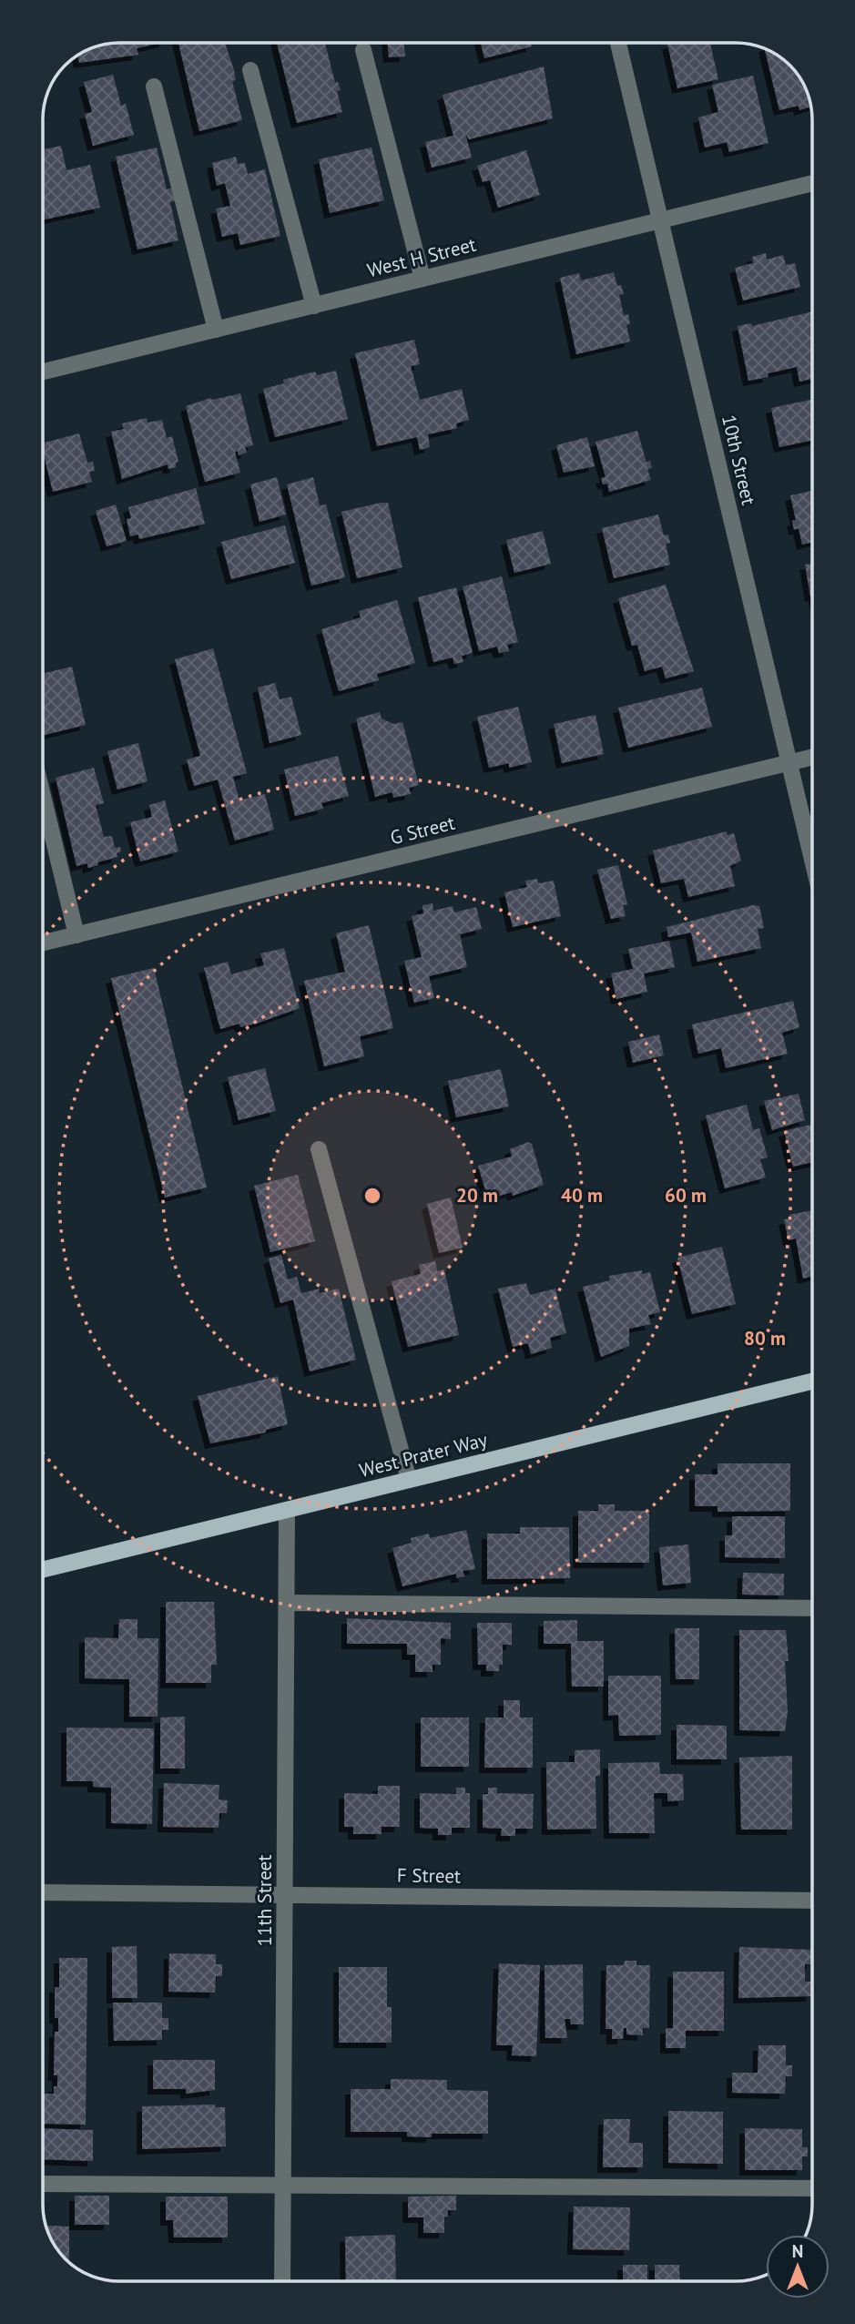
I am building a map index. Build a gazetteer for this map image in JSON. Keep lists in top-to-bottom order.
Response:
{
  "streets": {
    "main road": ["West Prater Way"],
    "street": [
      "West H Street",
      "10th Street",
      "G Street",
      "F Street",
      "11th Street"
    ]
  },
  "crossings": [
    ["West H Street", "10th Street"],
    ["10th Street", "G Street"],
    ["West Prater Way", "11th Street"],
    ["F Street", "11th Street"]
  ],
  "north": "top",
  "rings": [
    "20 m",
    "40 m",
    "60 m",
    "80 m"
  ]
}
